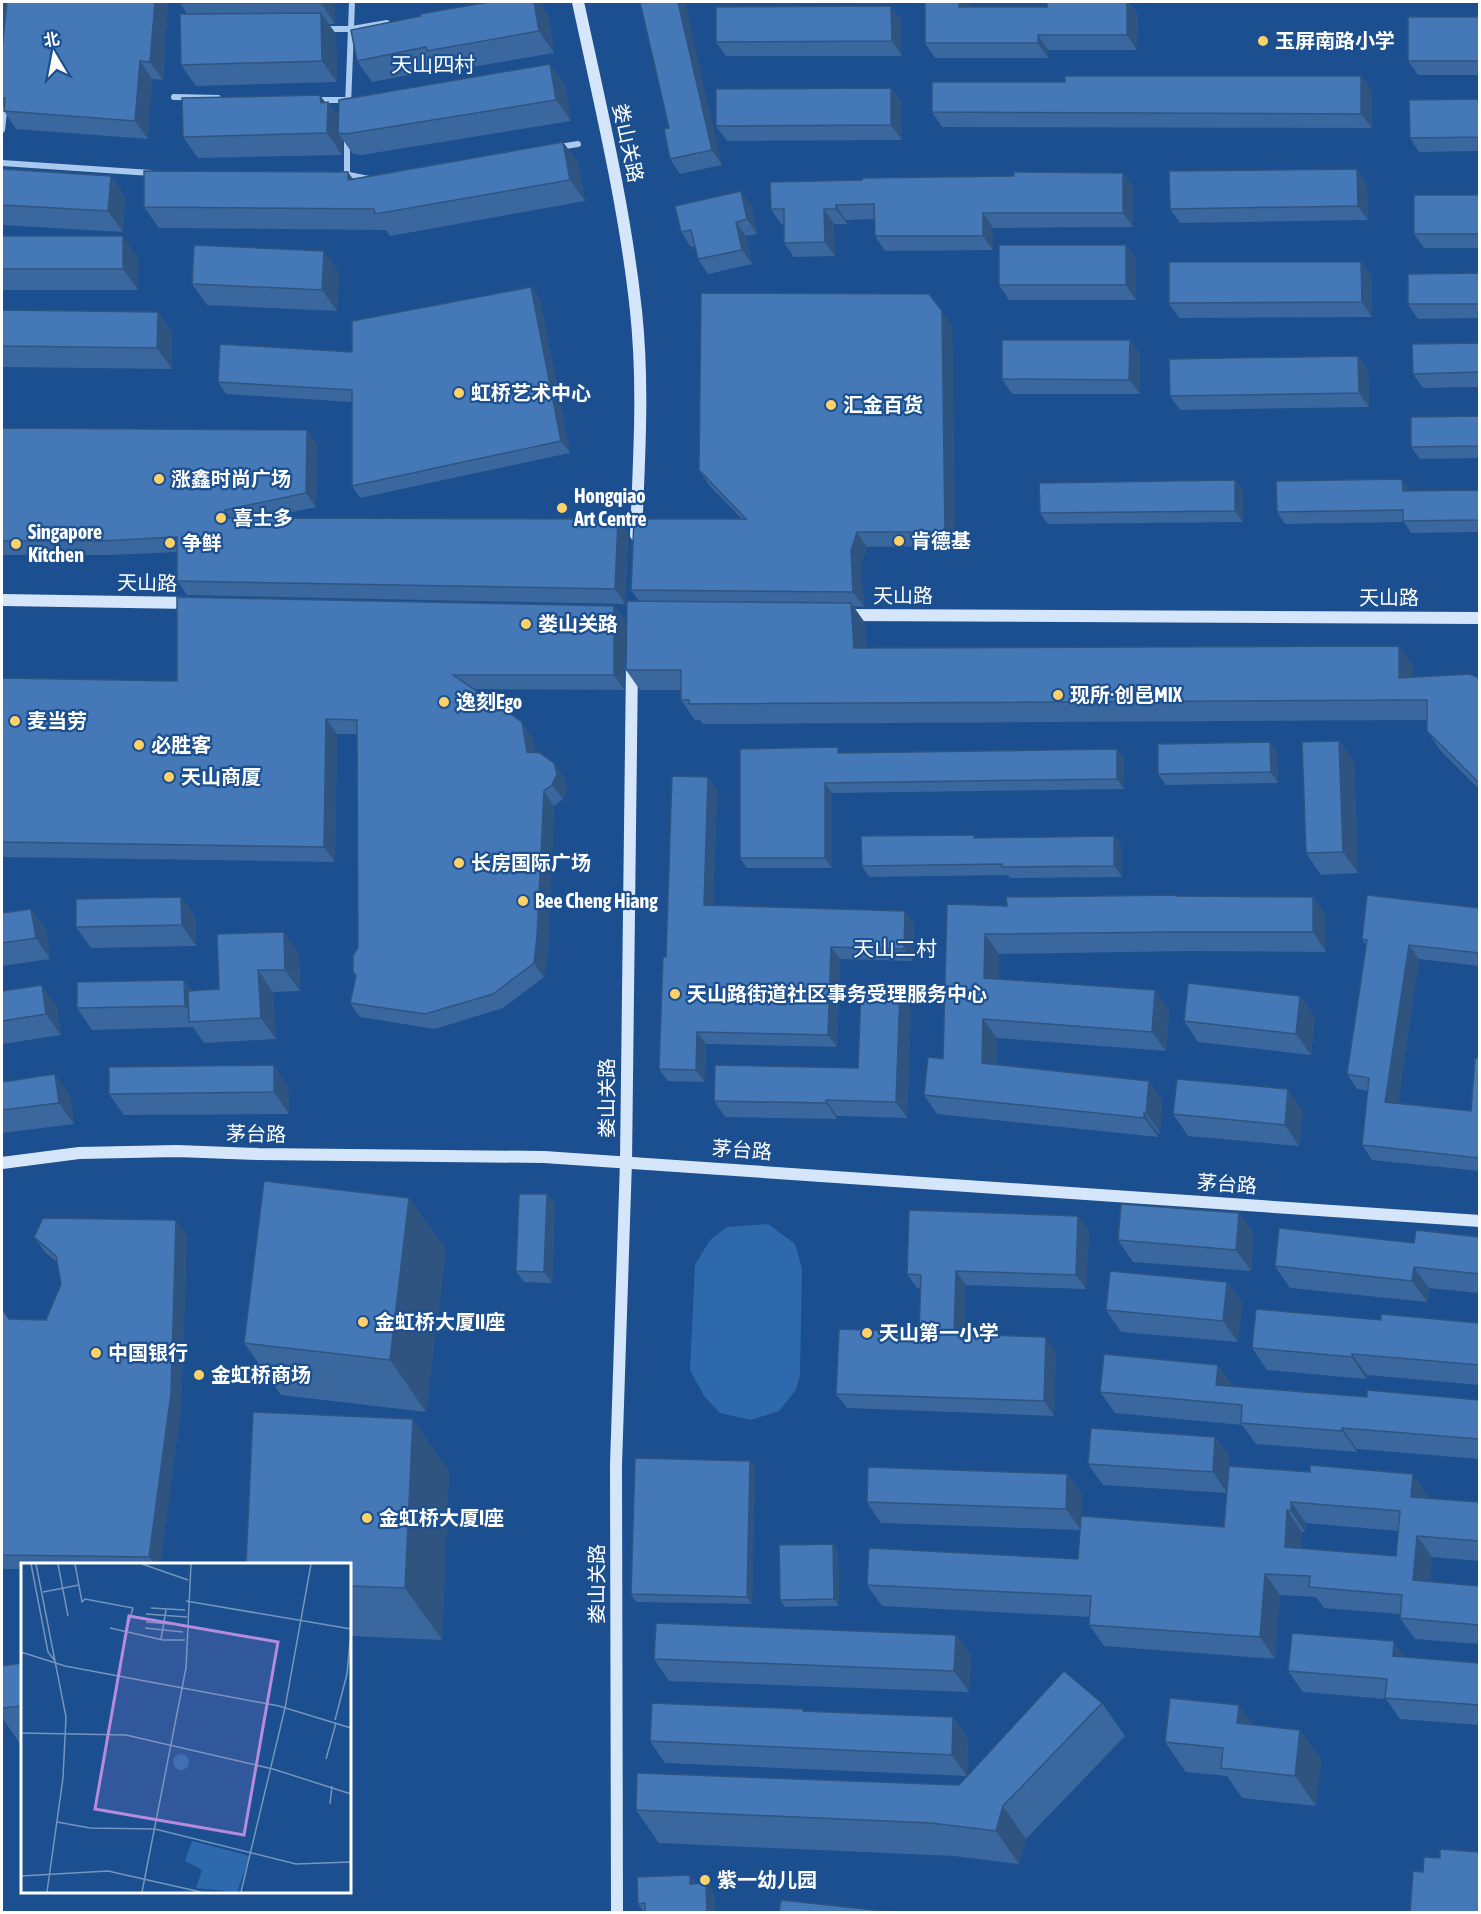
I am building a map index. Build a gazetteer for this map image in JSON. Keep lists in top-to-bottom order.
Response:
{
  "streets": {
    "street": ["娄山关路", "天山路", "茅台路"]
  },
  "crossings": [
    ["娄山关路", "茅台路"]
  ],
  "districts": ["天山四村", "天山二村"],
  "places": [
    "玉屏南路小学",
    "虹桥艺术中心",
    "汇金百货",
    "涨鑫时尚广场",
    "Hongqiao Art Centre",
    "喜士多",
    "肯德基",
    "争鲜",
    "Singapore Kitchen",
    "娄山关路",
    "现所·创邑MIX",
    "逸刻Ego",
    "麦当劳",
    "必胜客",
    "天山商厦",
    "长房国际广场",
    "Bee Cheng Hiang",
    "天山路街道社区事务受理服务中心",
    "金虹桥大厦II座",
    "天山第一小学",
    "中国银行",
    "金虹桥商场",
    "金虹桥大厦I座",
    "紫一幼儿园"
  ],
  "north": "top"
}
